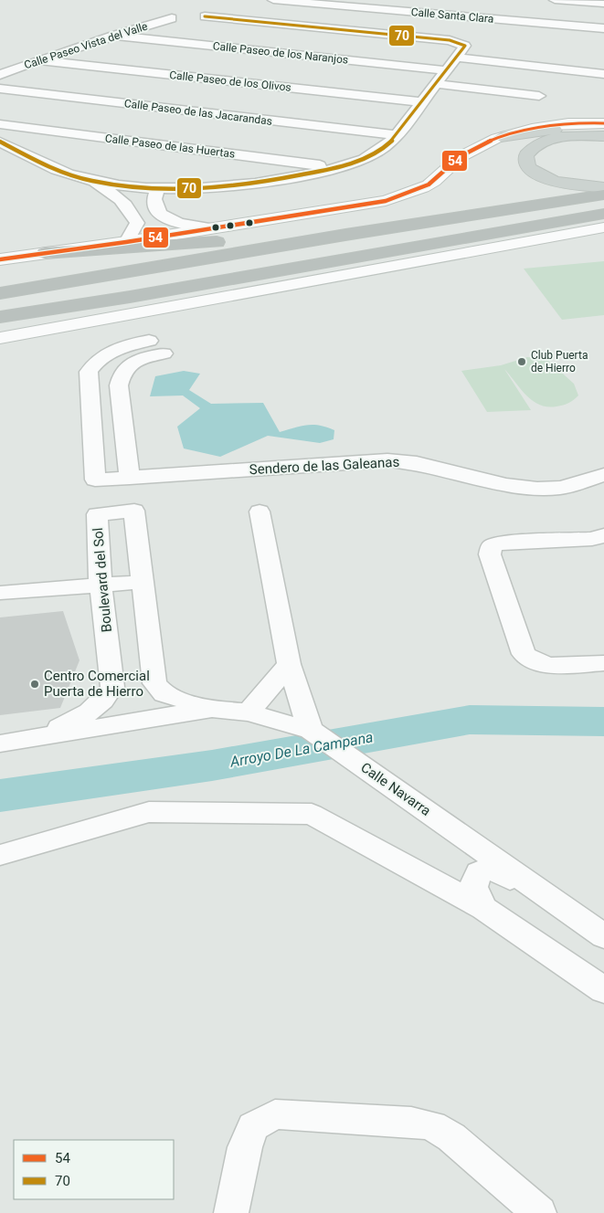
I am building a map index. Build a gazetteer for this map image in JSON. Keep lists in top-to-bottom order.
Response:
{
  "streets": {
    "street": [
      "Calle Santa Clara",
      "Calle Paseo Vista del Valle",
      "Calle Paseo de los Naranjos",
      "Calle Paseo de los Olivos",
      "Calle Paseo de las Jacarandas",
      "Calle Paseo de las Huertas",
      "Sendero de las Galeanas",
      "Boulevard del Sol",
      "Calle Navarra"
    ]
  },
  "crossings": [
    ["Calle Paseo Vista del Valle", "Calle Paseo de los Naranjos"],
    ["Calle Paseo Vista del Valle", "Calle Paseo de los Olivos"],
    ["Boulevard del Sol", "Calle Navarra"]
  ],
  "water": ["Arroyo De La Campana"],
  "places": ["Club Puerta de Hierro", "Centro Comercial Puerta de Hierro"],
  "lines": ["transit line 70", "transit line 54"],
  "legend": ["54", "70"]
}
